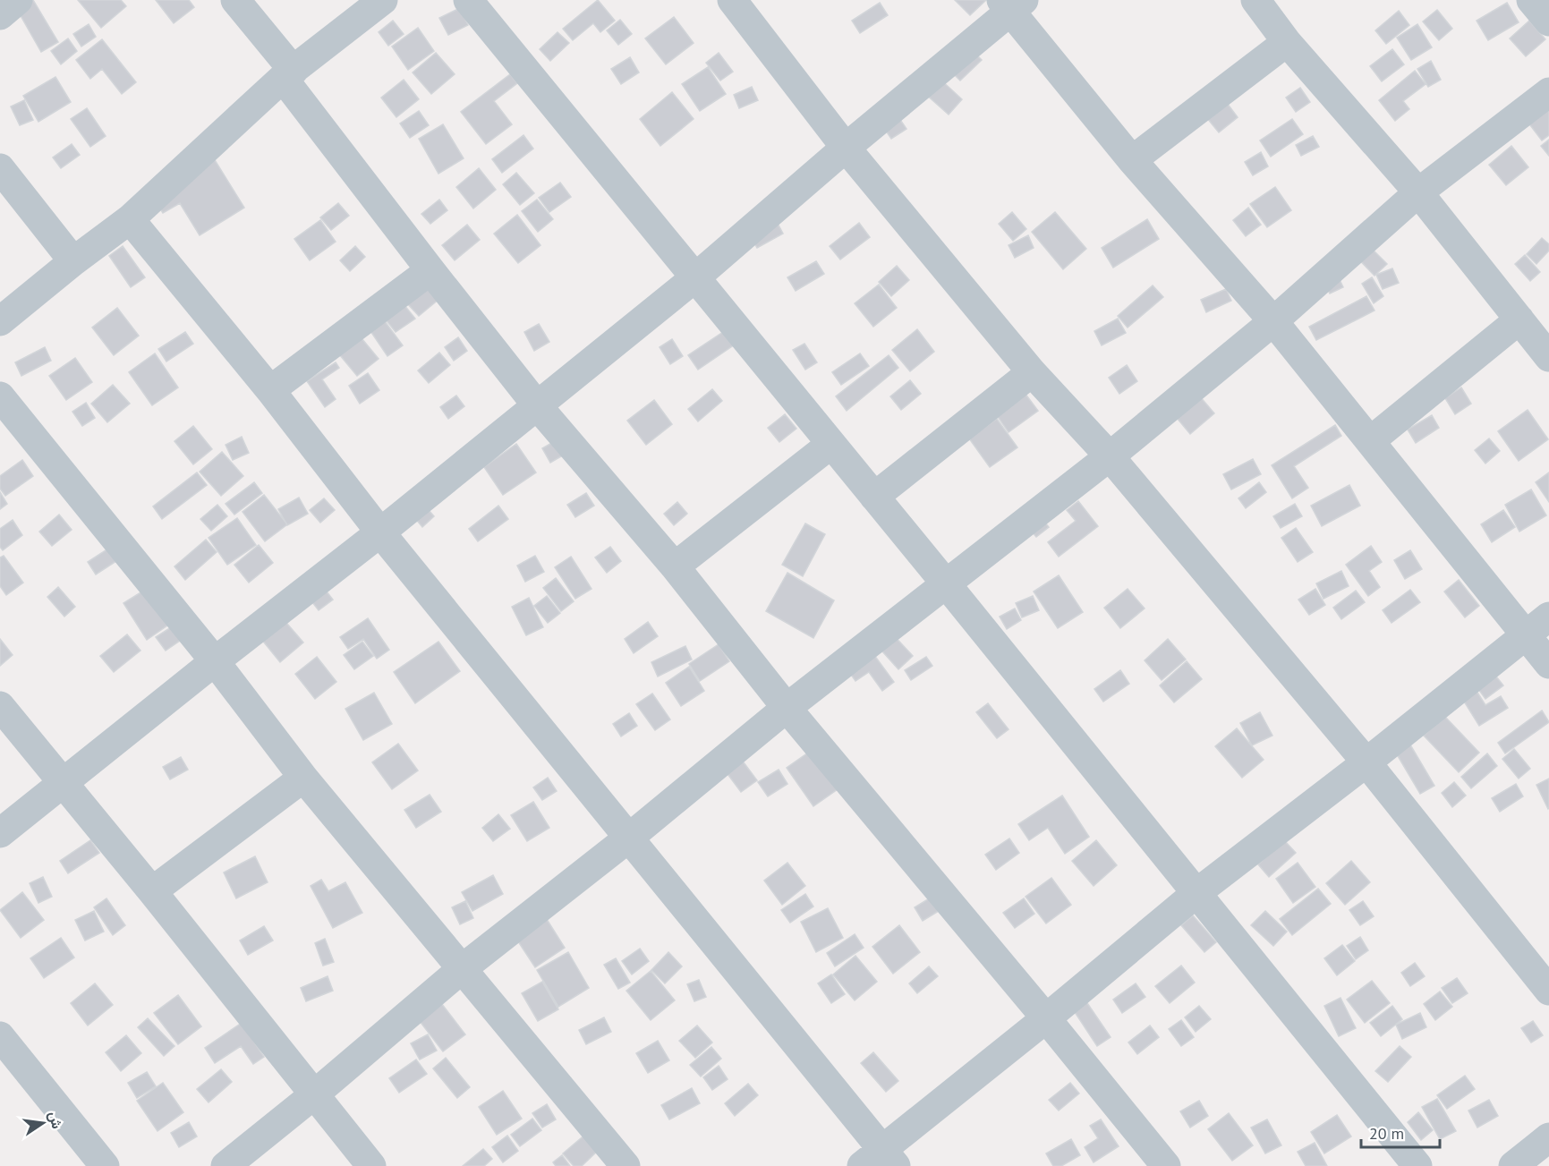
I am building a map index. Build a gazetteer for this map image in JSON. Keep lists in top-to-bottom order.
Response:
{
  "scale_bar": "20 m",
  "north": "right"
}
